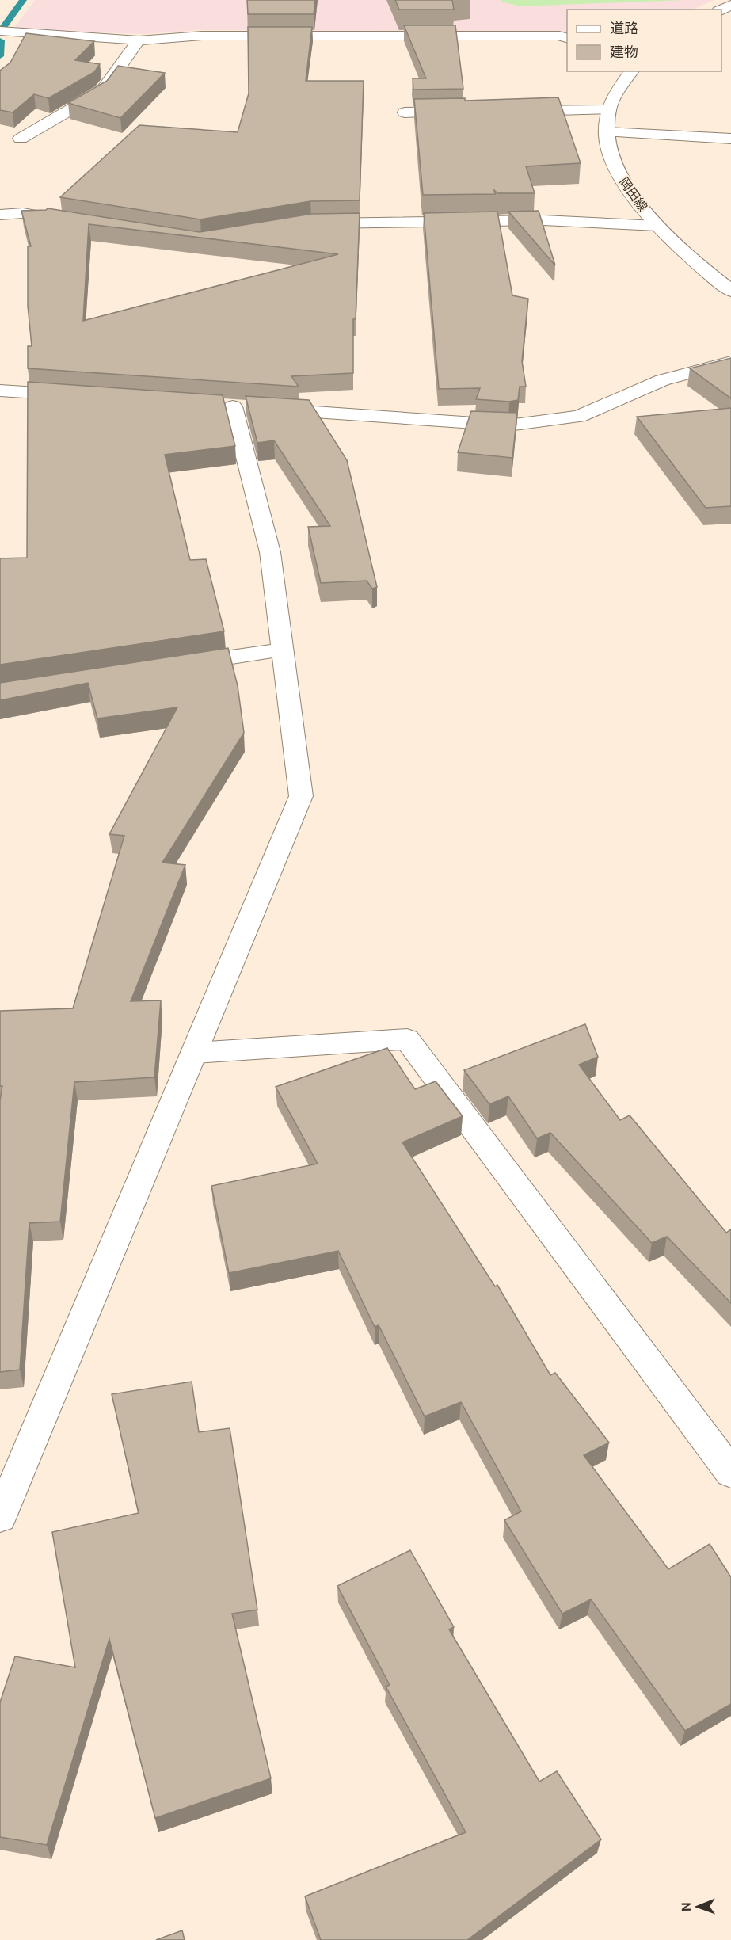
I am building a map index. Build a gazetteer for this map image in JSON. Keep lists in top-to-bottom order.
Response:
{
  "streets": {
    "street": ["岡田線"]
  },
  "legend": ["道路", "建物"],
  "north": "left"
}
